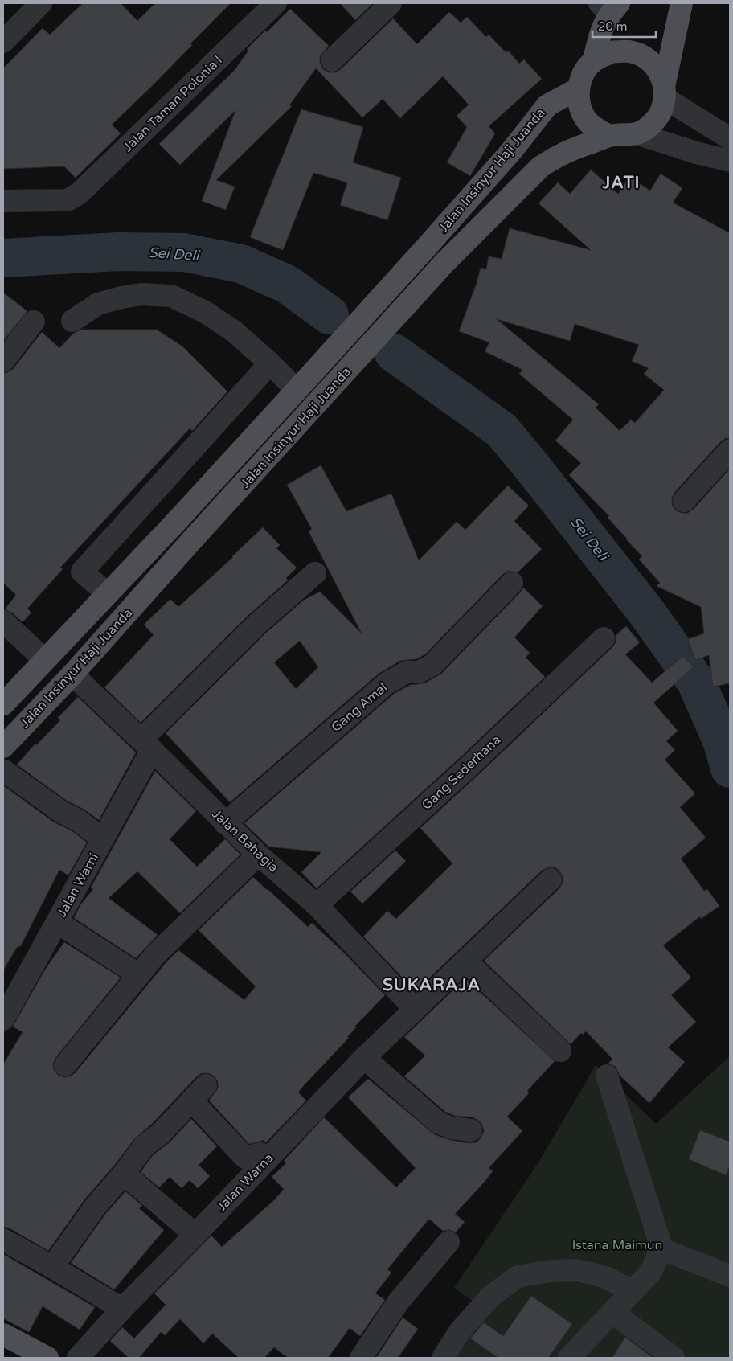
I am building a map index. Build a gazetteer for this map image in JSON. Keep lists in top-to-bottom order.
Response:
{
  "streets": {
    "main road": ["Jalan Insinyur Haji Juanda"],
    "street": [
      "Jalan Taman Polonia I",
      "Gang Amal",
      "Gang Sederhana",
      "Jalan Bahagia",
      "Jalan Warni",
      "Jalan Warna"
    ]
  },
  "crossings": [
    ["Jalan Insinyur Haji Juanda", "Jalan Bahagia"],
    ["Gang Amal", "Jalan Bahagia"],
    ["Gang Sederhana", "Jalan Bahagia"],
    ["Jalan Bahagia", "Jalan Warni"],
    ["Jalan Bahagia", "Jalan Warna"]
  ],
  "districts": ["JATI", "SUKARAJA"],
  "water": ["Sei Deli"],
  "parks": ["Istana Maimun"],
  "scale_bar": "20 m"
}
